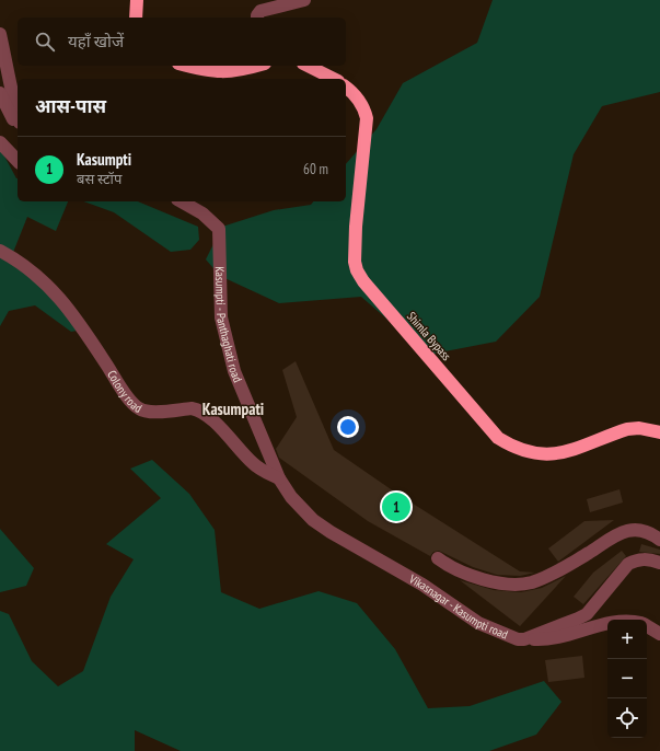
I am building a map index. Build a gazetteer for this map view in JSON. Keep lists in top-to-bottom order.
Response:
{
  "streets": {
    "highway": ["Shimla Bypass"],
    "street": ["Kasumpti - Panthaghati road", "Colony road", "Vikasnagar - Kasumpti road"]
  },
  "crossings": [
    ["Kasumpti - Panthaghati road", "Colony road"],
    ["Kasumpti - Panthaghati road", "Vikasnagar - Kasumpti road"]
  ],
  "districts": ["Kasumpati"],
  "page": {
    "search": "यहाँ खोजें",
    "heading": "आस-पास",
    "list": [
      {
        "mark": "1",
        "name": "Kasumpti",
        "note": "बस स्टॉप",
        "value": "60 m"
      }
    ],
    "pins": "1",
    "map_buttons": ["+", "−"]
  }
}
